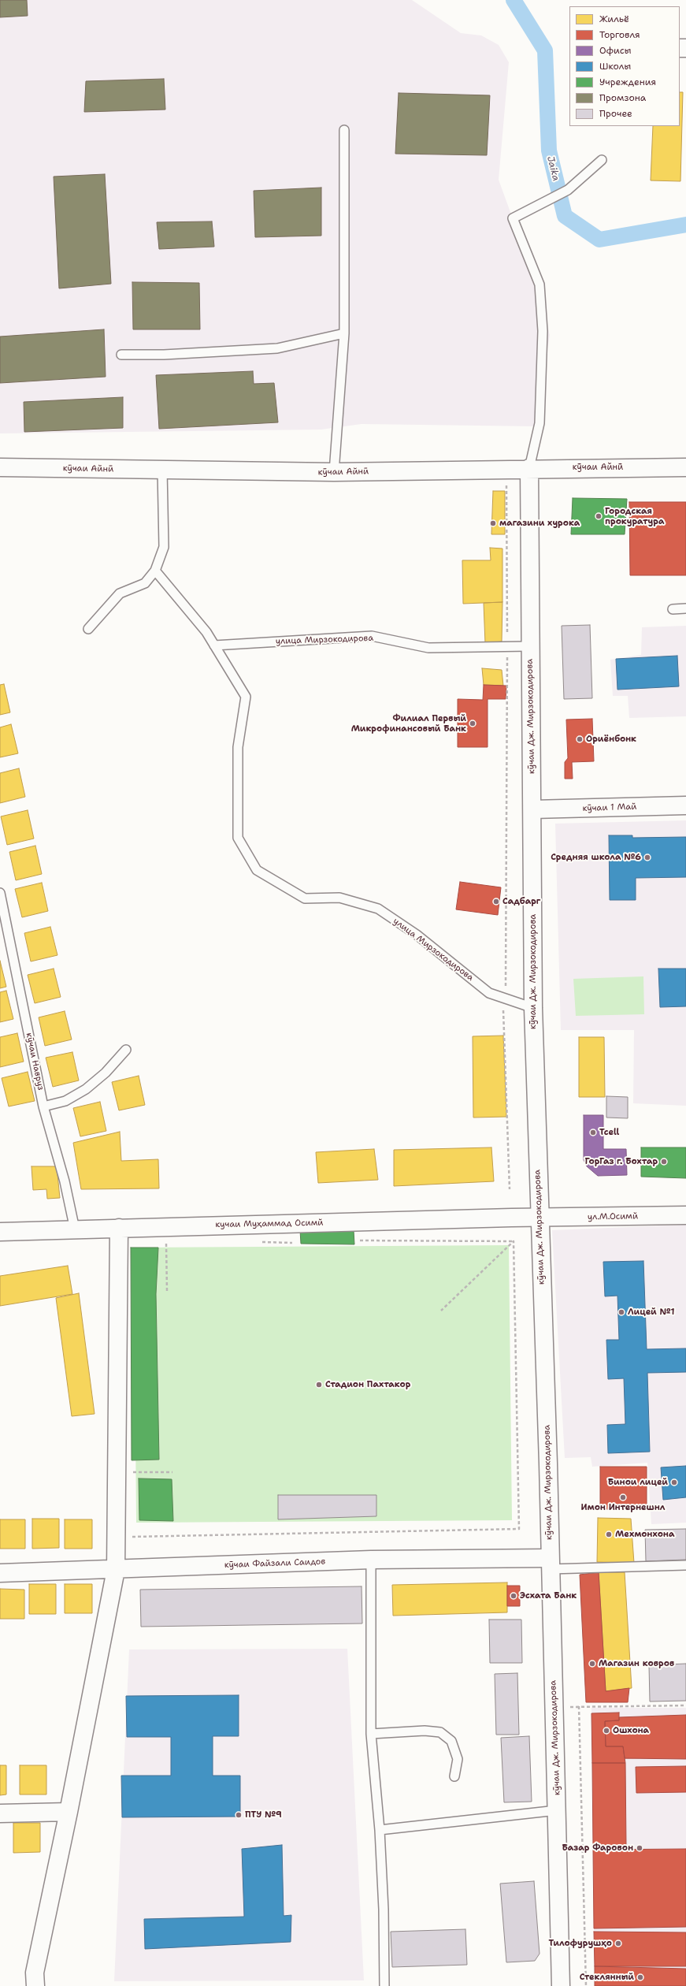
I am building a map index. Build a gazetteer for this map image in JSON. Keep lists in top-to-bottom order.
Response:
{
  "streets": {
    "street": [
      "кӯчаи Айнӣ",
      "кӯчаи Дж. Мирзокодирова",
      "кӯчаи 1 Май",
      "ул.М.Осимй",
      "кучаи Муҳаммад Осимй",
      "кӯчаи Файзали Саидов"
    ],
    "lane": ["улица Мирзокодирова", "кӯчаи Навруз"]
  },
  "crossings": [
    ["кӯчаи Айнӣ", "кӯчаи Дж. Мирзокодирова"],
    ["улица Мирзокодирова", "кӯчаи Дж. Мирзокодирова"],
    ["кӯчаи Дж. Мирзокодирова", "кӯчаи 1 Май"],
    ["кӯчаи Дж. Мирзокодирова", "ул.М.Осимй"],
    ["кӯчаи Дж. Мирзокодирова", "кучаи Муҳаммад Осимй"],
    ["кӯчаи Дж. Мирзокодирова", "кӯчаи Файзали Саидов"],
    ["кӯчаи Навруз", "кучаи Муҳаммад Осимй"],
    ["ул.М.Осимй", "кучаи Муҳаммад Осимй"]
  ],
  "water": ["Jaika"],
  "places": [
    "Городская прокуратура",
    "магазини хурока",
    "Филиал Первый Микрофинансовый Банк",
    "Ориёнбонк",
    "Средняя школа №6",
    "Садбарг",
    "Tcell",
    "ГорГаз г. Бохтар",
    "Лицей №1",
    "Стадион Пахтакор",
    "Бинои лицей",
    "Имон Интернешнл",
    "Мехмонхона",
    "Эсхата Банк",
    "Магазин ковров",
    "Ошхона",
    "ПТУ №9",
    "Базар Фаровон",
    "Тилофурушҳо",
    "Стеклянный"
  ],
  "legend": [
    "Жильё",
    "Торговля",
    "Офисы",
    "Школы",
    "Учреждения",
    "Промзона",
    "Прочее"
  ]
}
